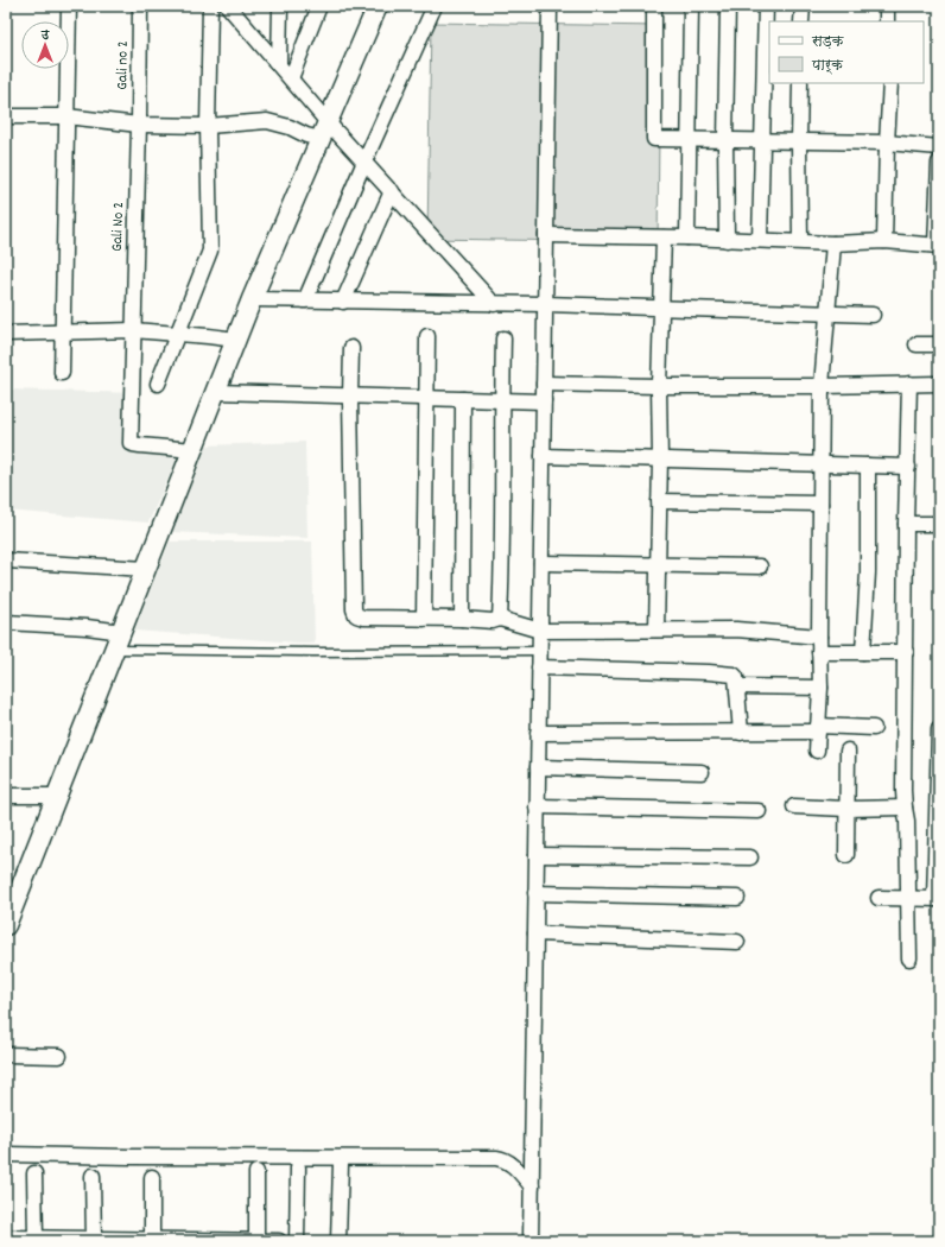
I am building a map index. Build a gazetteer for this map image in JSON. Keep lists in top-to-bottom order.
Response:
{
  "streets": {
    "street": ["Gali no 2", "Gali No 2"]
  },
  "crossings": [
    ["Gali no 2", "Gali No 2"]
  ],
  "legend": ["सड़क", "पार्क"],
  "north": "top"
}
